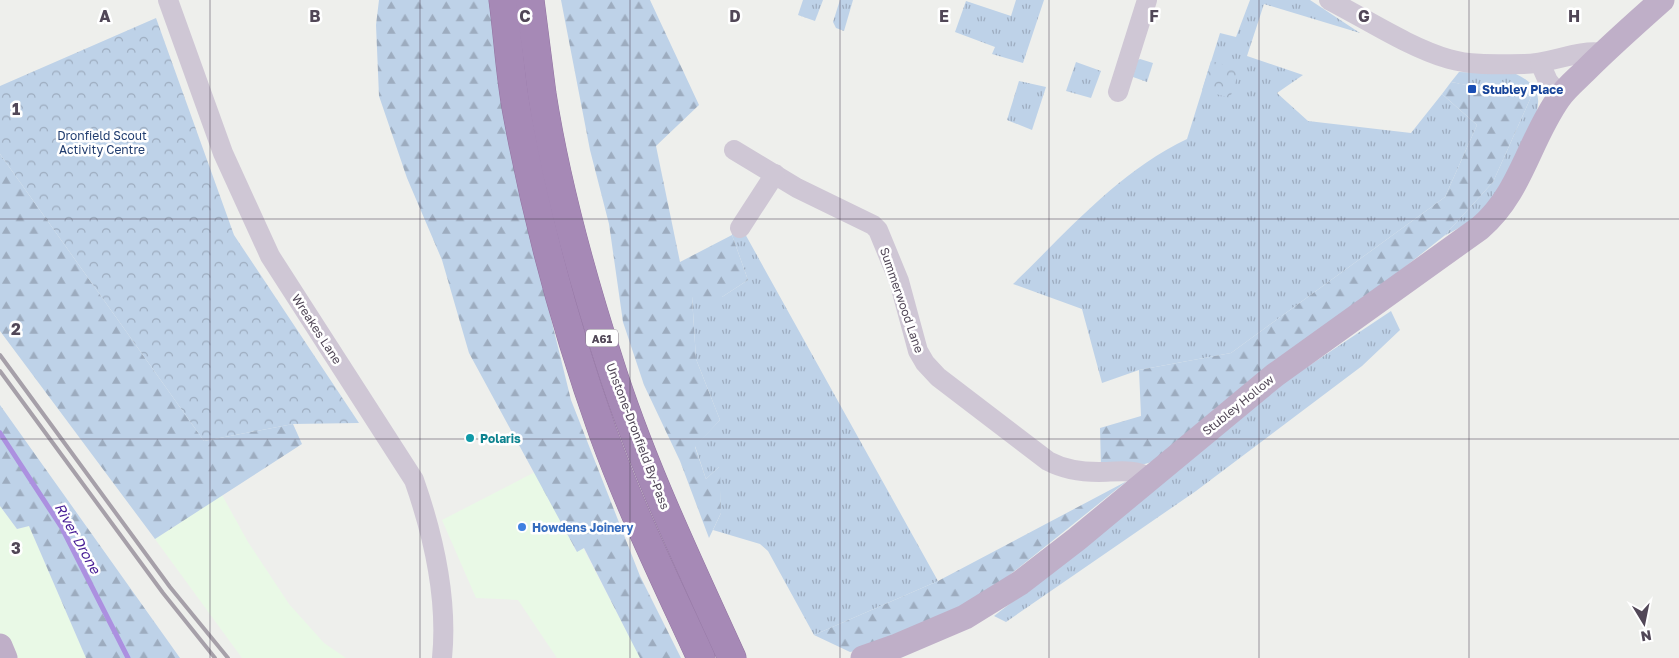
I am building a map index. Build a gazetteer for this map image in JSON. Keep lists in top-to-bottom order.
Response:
{
  "streets": {
    "highway": ["A61", "Unstone-Dronfield By-Pass"],
    "main road": ["Stubley Hollow"],
    "street": ["Summerwood Lane", "Wreakes Lane"]
  },
  "crossings": [
    ["Summerwood Lane", "Stubley Hollow"]
  ],
  "water": ["River Drone"],
  "parks": ["Dronfield Scout Activity Centre"],
  "places": {
    "transit": ["Stubley Place"],
    "other": ["Polaris", "Howdens Joinery"]
  },
  "north": "bottom",
  "grid": {
    "columns": [
      "A",
      "B",
      "C",
      "D",
      "E",
      "F",
      "G",
      "H"
    ],
    "rows": ["1", "2", "3"]
  }
}
